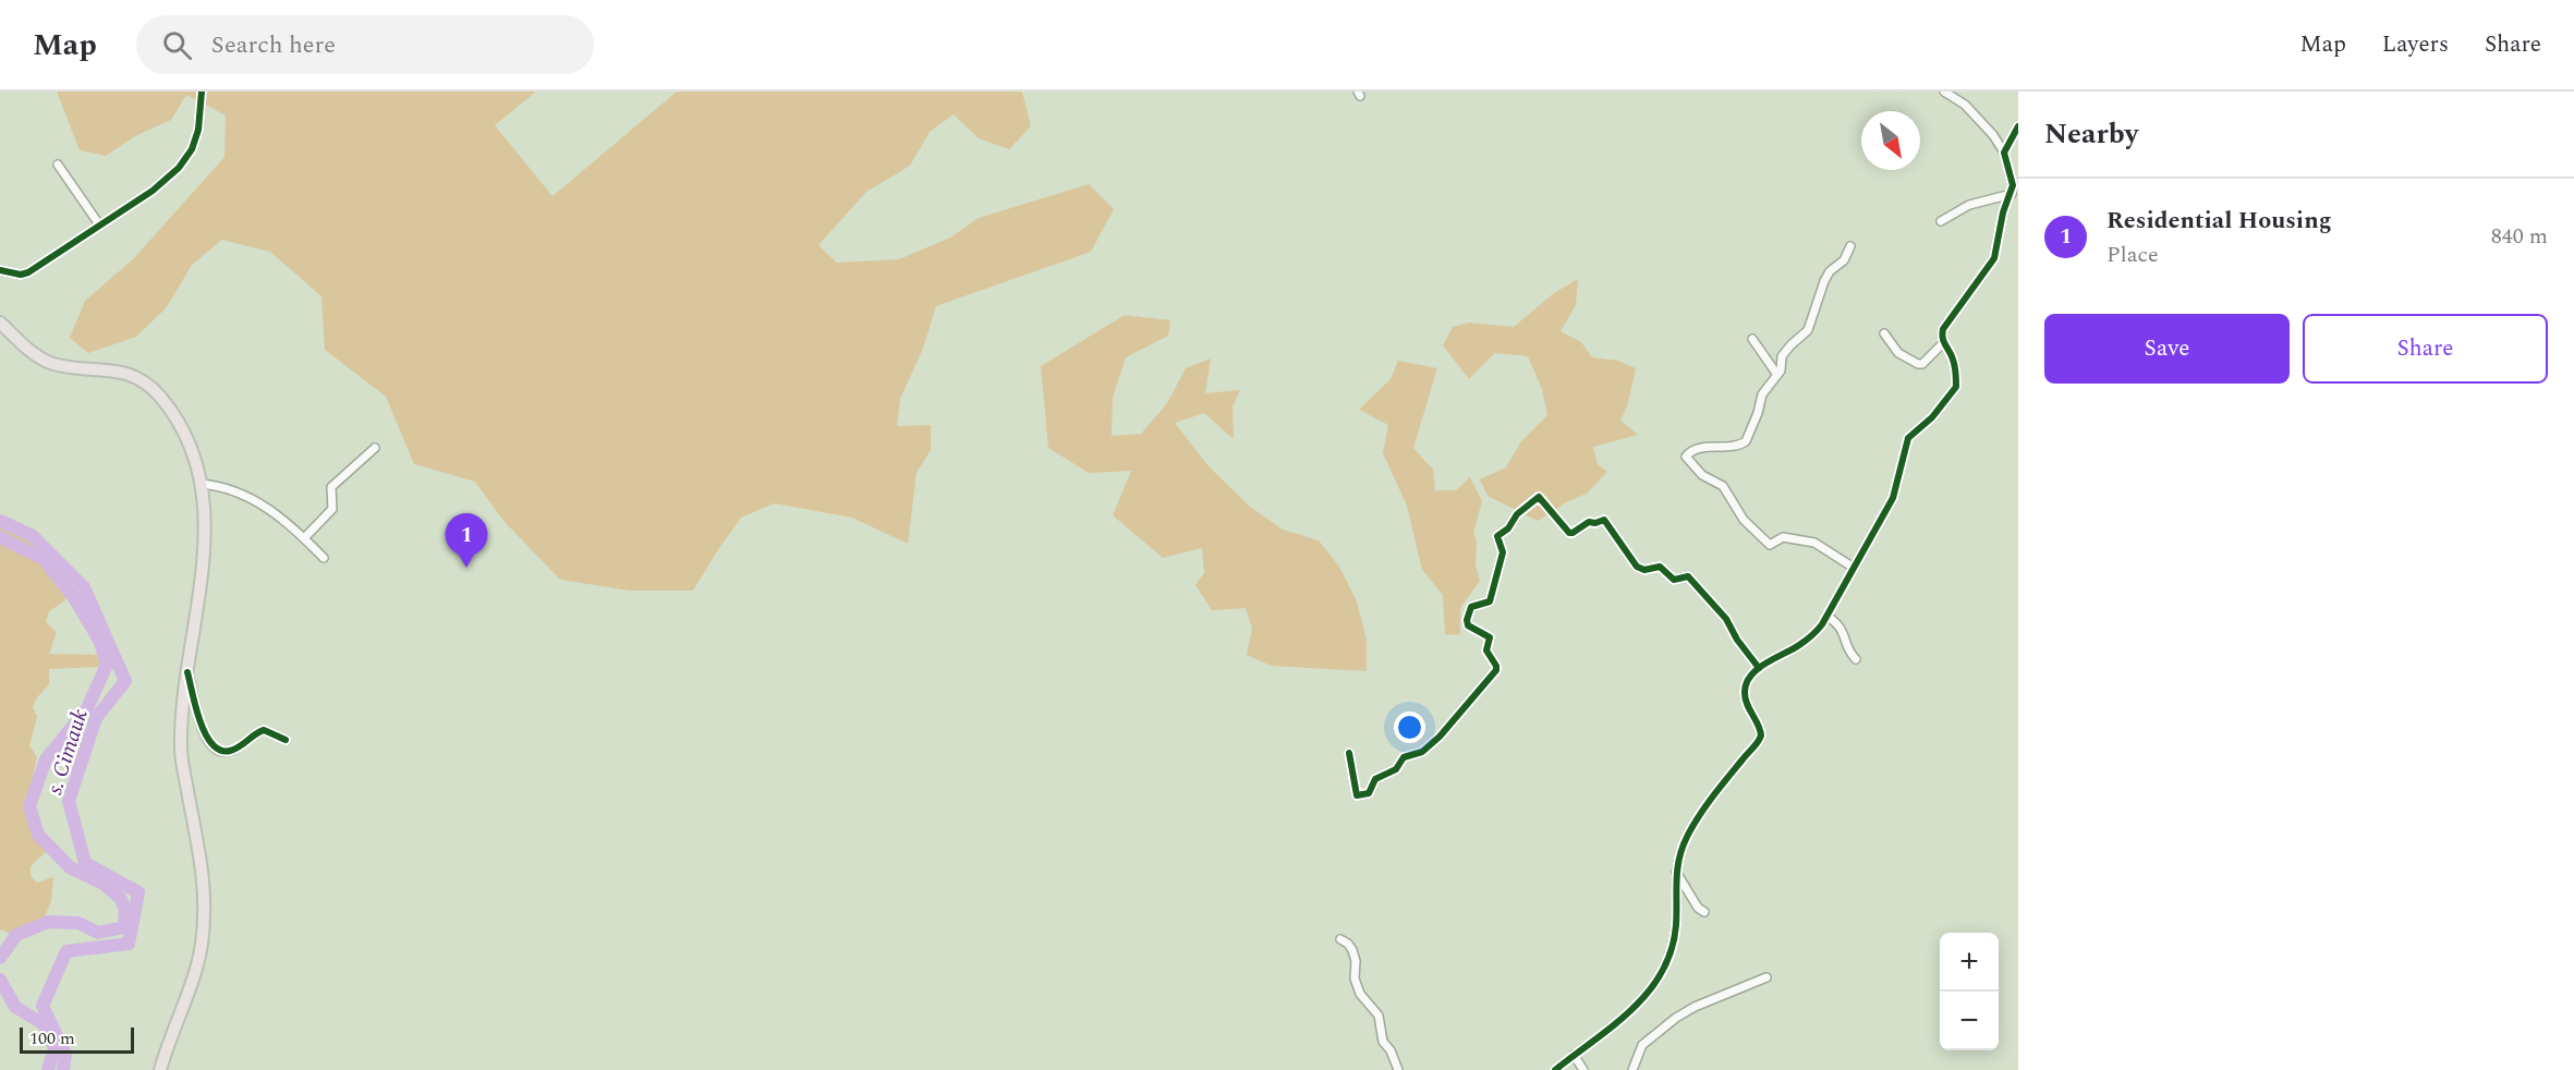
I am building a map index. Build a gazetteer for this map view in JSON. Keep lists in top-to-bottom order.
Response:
{
  "water": ["s. Cimauk"],
  "scale_bar": "100 m",
  "north": "bottom right",
  "page": {
    "header": "Map",
    "search": "Search here",
    "nav": ["Map", "Layers", "Share"],
    "heading": "Nearby",
    "list": [
      {
        "mark": "1",
        "name": "Residential Housing",
        "note": "Place",
        "value": "840 m"
      }
    ],
    "buttons": ["Save", "Share"],
    "pins": "1",
    "map_buttons": ["+", "−"],
    "scale": "100 m"
  }
}
